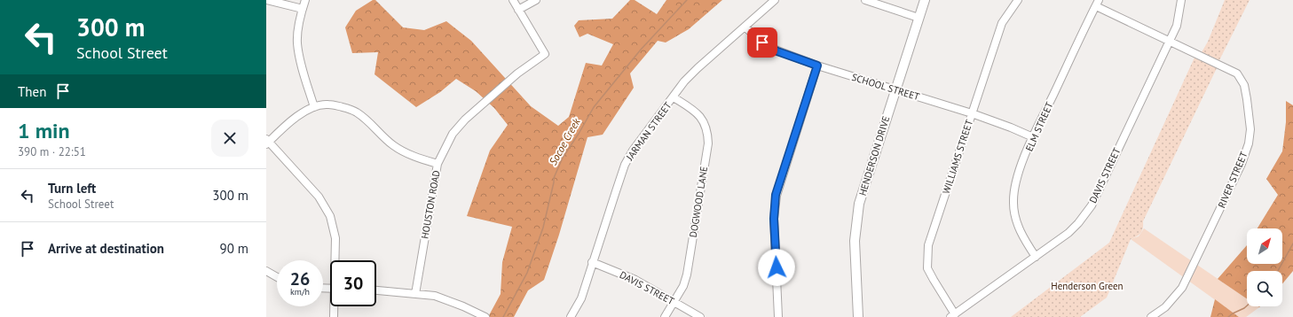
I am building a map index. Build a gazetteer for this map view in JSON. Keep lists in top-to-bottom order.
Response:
{
  "streets": {
    "main road": ["HENDERSON DRIVE"],
    "street": [
      "SCHOOL STREET",
      "ELM STREET",
      "JARMAN STREET",
      "WILLIAMS STREET",
      "DAVIS STREET",
      "RIVER STREET",
      "DOGWOOD LANE",
      "HOUSTON ROAD"
    ]
  },
  "crossings": [
    ["SCHOOL STREET", "ELM STREET"],
    ["SCHOOL STREET", "JARMAN STREET"],
    ["SCHOOL STREET", "HENDERSON DRIVE"],
    ["SCHOOL STREET", "WILLIAMS STREET"],
    ["ELM STREET", "DAVIS STREET"],
    ["ELM STREET", "RIVER STREET"],
    ["JARMAN STREET", "DAVIS STREET"],
    ["JARMAN STREET", "DOGWOOD LANE"],
    ["WILLIAMS STREET", "DAVIS STREET"],
    ["DAVIS STREET", "RIVER STREET"],
    ["DAVIS STREET", "DOGWOOD LANE"]
  ],
  "water": ["Socoe Creek"],
  "parks": ["Henderson Green"],
  "north": "top right",
  "page": {
    "turn": ["300 m", "School Street"],
    "then": "Then",
    "heading": ["1 min", "390 m · 22:51"],
    "list": [
      {
        "name": "Turn left",
        "note": "School Street",
        "value": "300 m"
      },
      {
        "name": "Arrive at destination",
        "value": "90 m"
      }
    ],
    "speed": "26 km/h",
    "limit": "30"
  }
}
